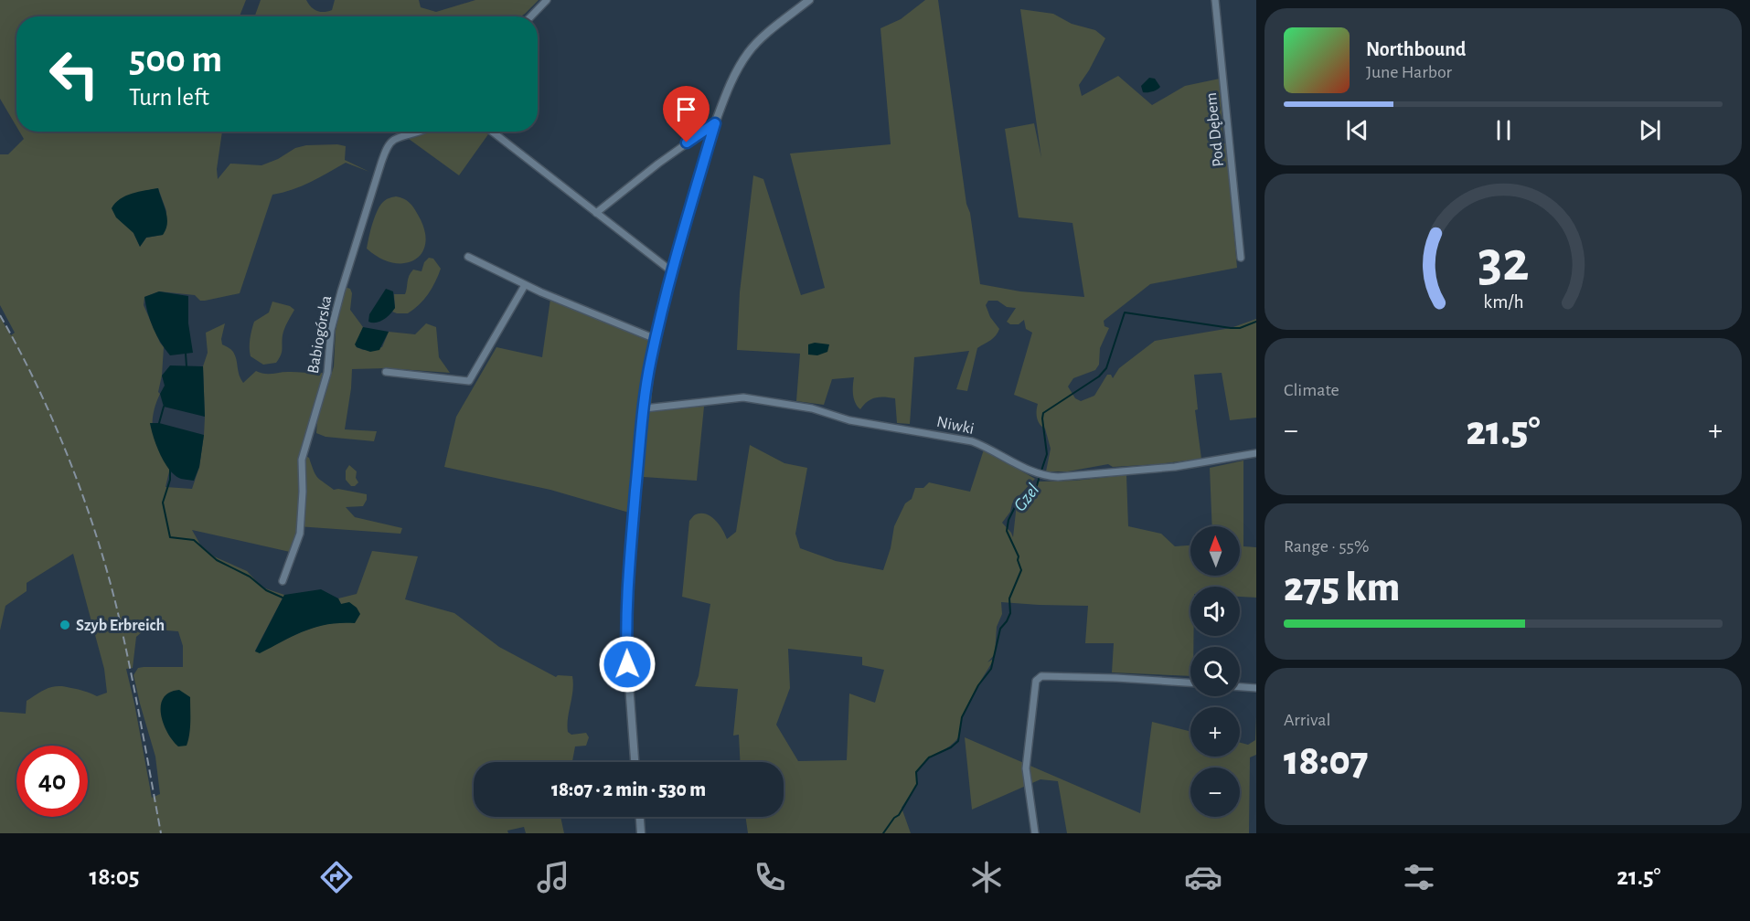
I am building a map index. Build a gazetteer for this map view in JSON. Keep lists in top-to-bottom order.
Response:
{
  "streets": {
    "street": ["Pod Dębem", "Babiogórska", "Niwki"]
  },
  "water": ["Gzel"],
  "places": ["Szyb Erbreich"],
  "north": "top",
  "page": {
    "turn": ["500 m", "Turn left"],
    "song": ["Northbound", "June Harbor"],
    "tile": [
      "Climate",
      ["Range · 55%", "275 km"],
      ["Arrival", "18:07"]
    ],
    "heat": ["−", "21.5°", "+"],
    "map_buttons": ["+", "−"],
    "limit": "40",
    "trip": "18:07 · 2 min · 530 m",
    "tabs": ["18:05", "21.5°"],
    "gauge": ["32", "km/h"]
  }
}
